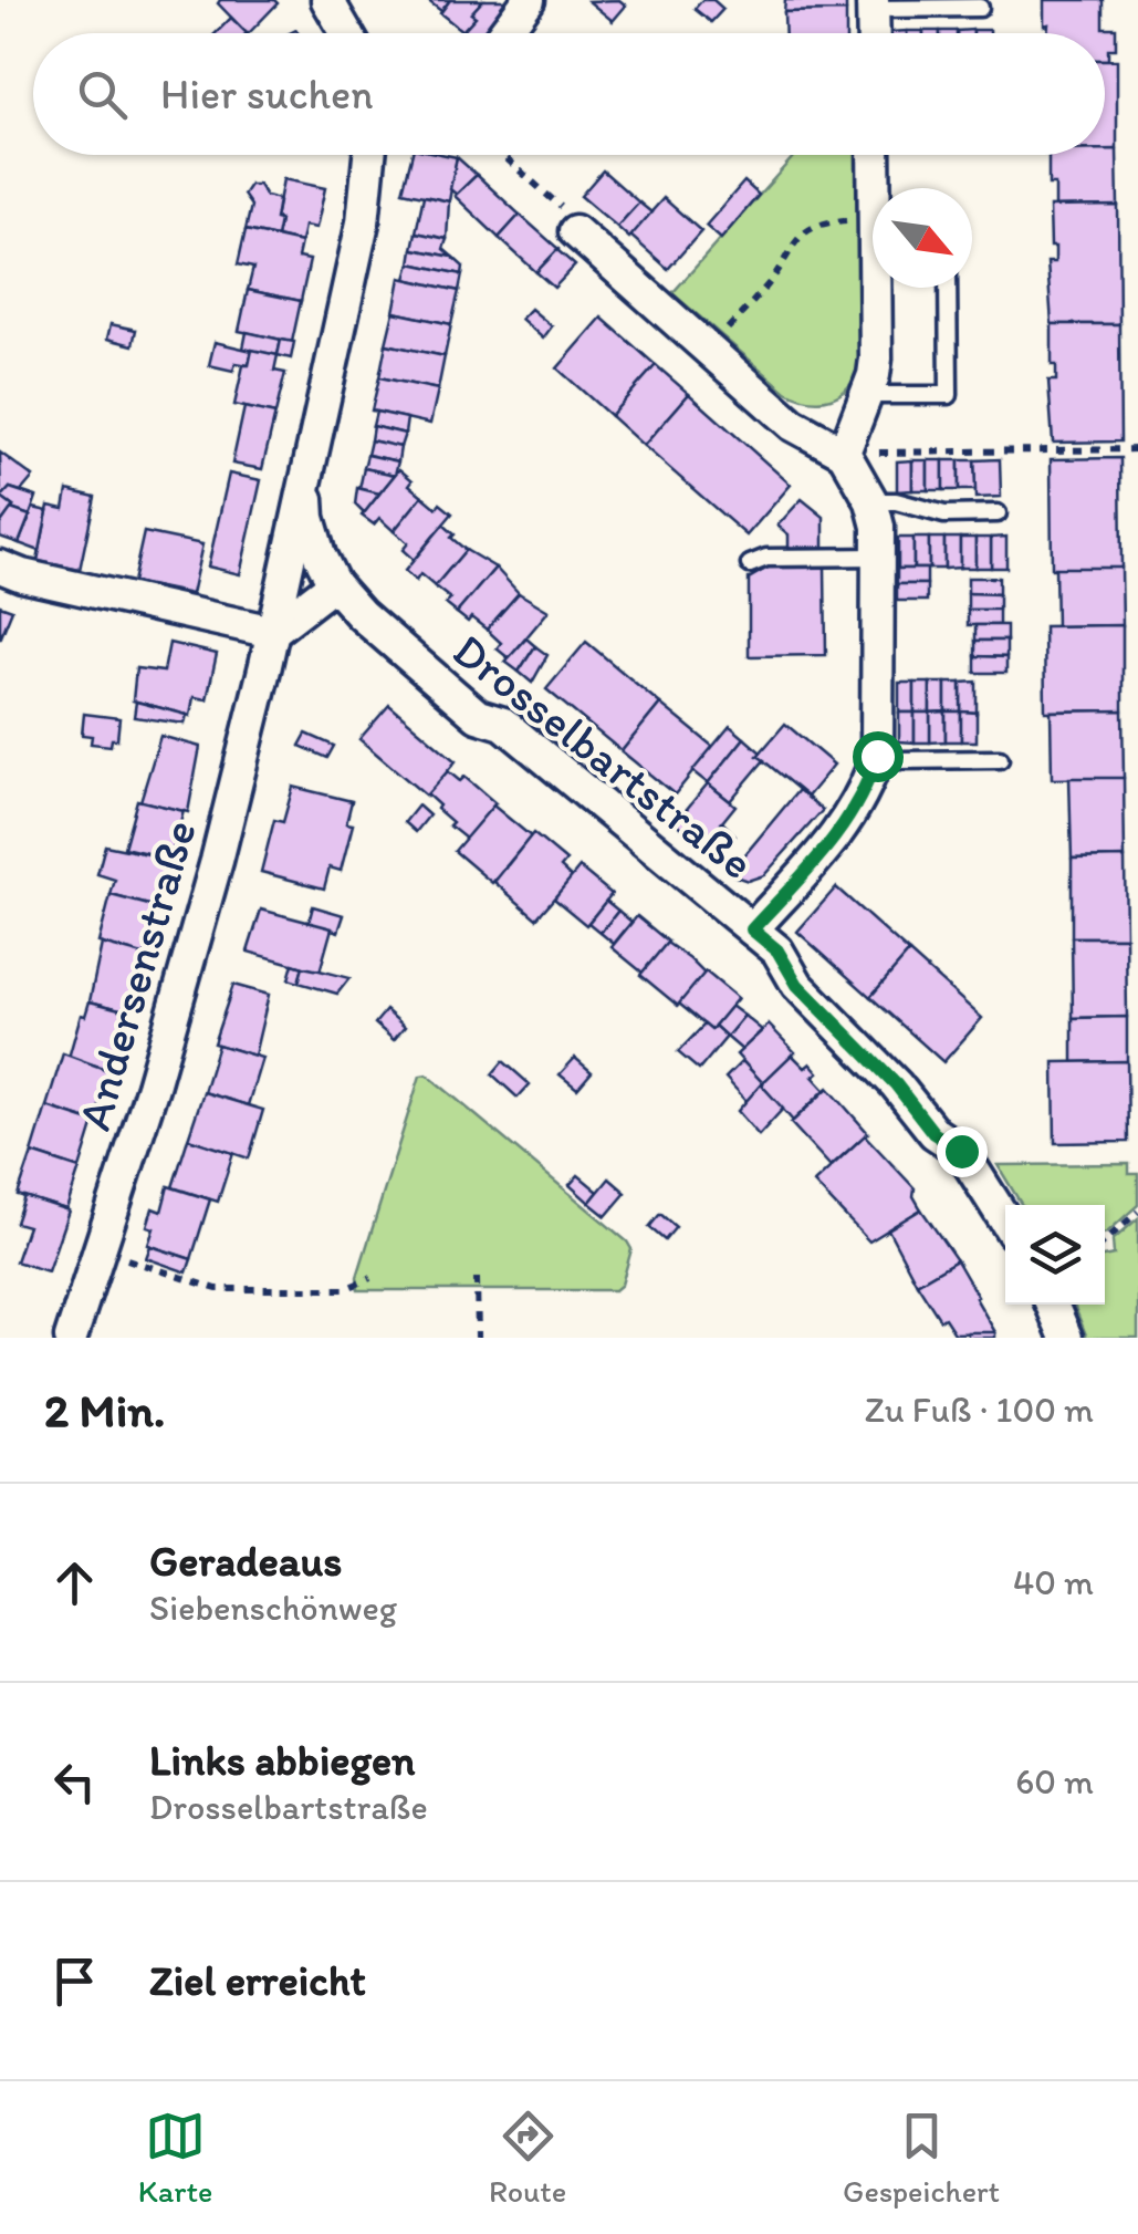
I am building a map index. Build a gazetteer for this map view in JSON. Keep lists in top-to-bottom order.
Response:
{
  "streets": {
    "street": ["Drosselbartstraße", "Andersenstraße"]
  },
  "crossings": [
    ["Drosselbartstraße", "Andersenstraße"]
  ],
  "north": "bottom right",
  "page": {
    "search": "Hier suchen",
    "heading": ["2 Min.", "Zu Fuß · 100 m"],
    "list": [
      ["Geradeaus", "Siebenschönweg", "40 m"],
      ["Links abbiegen", "Drosselbartstraße", "60 m"],
      "Ziel erreicht"
    ],
    "nav": ["Karte", "Route", "Gespeichert"]
  }
}
